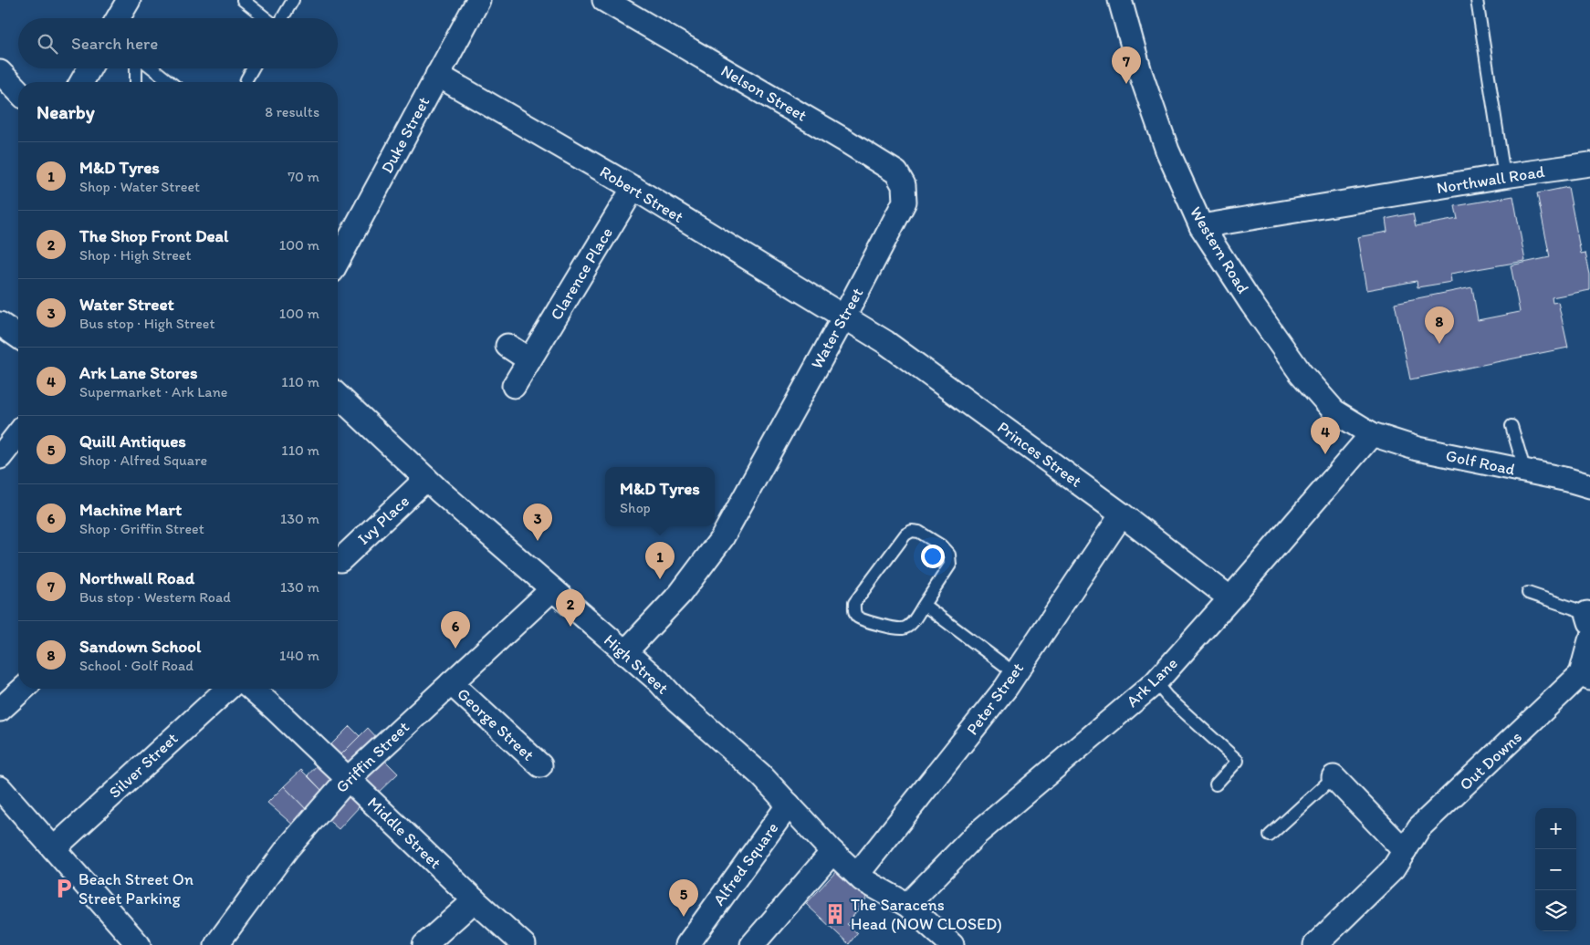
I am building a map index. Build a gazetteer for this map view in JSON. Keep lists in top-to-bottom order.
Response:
{
  "streets": {
    "street": [
      "Nelson Street",
      "Duke Street",
      "Northwall Road",
      "Robert Street",
      "Western Road",
      "Clarence Place",
      "Water Street",
      "Princes Street",
      "Golf Road",
      "Ivy Place",
      "High Street",
      "Ark Lane",
      "Peter Street",
      "George Street",
      "Griffin Street",
      "Out Downs",
      "Silver Street",
      "Middle Street",
      "Alfred Square"
    ]
  },
  "crossings": [
    ["Nelson Street", "Water Street"],
    ["Duke Street", "Robert Street"],
    ["Northwall Road", "Western Road"],
    ["Robert Street", "Clarence Place"],
    ["Robert Street", "Water Street"],
    ["Robert Street", "Princes Street"],
    ["Western Road", "Golf Road"],
    ["Western Road", "Ark Lane"],
    ["Water Street", "Princes Street"],
    ["Water Street", "High Street"],
    ["Princes Street", "Ark Lane"],
    ["Princes Street", "Peter Street"],
    ["Golf Road", "Ark Lane"],
    ["Ivy Place", "High Street"],
    ["High Street", "Ark Lane"],
    ["High Street", "Peter Street"],
    ["High Street", "Griffin Street"],
    ["High Street", "Alfred Square"],
    ["George Street", "Griffin Street"],
    ["Griffin Street", "Middle Street"]
  ],
  "places": {
    "parking": ["Beach Street On Street Parking"],
    "building": ["The Saracens Head (NOW CLOSED)"]
  },
  "page": {
    "search": "Search here",
    "pins": [
      "7",
      "8",
      "4",
      "3",
      "1",
      "2",
      "6",
      "5"
    ],
    "heading": ["Nearby", "8 results"],
    "list": [
      {
        "mark": "1",
        "name": "M&D Tyres",
        "note": "Shop · Water Street",
        "value": "70 m"
      },
      {
        "mark": "2",
        "name": "The Shop Front Deal",
        "note": "Shop · High Street",
        "value": "100 m"
      },
      {
        "mark": "3",
        "name": "Water Street",
        "note": "Bus stop · High Street",
        "value": "100 m"
      },
      {
        "mark": "4",
        "name": "Ark Lane Stores",
        "note": "Supermarket · Ark Lane",
        "value": "110 m"
      },
      {
        "mark": "5",
        "name": "Quill Antiques",
        "note": "Shop · Alfred Square",
        "value": "110 m"
      },
      {
        "mark": "6",
        "name": "Machine Mart",
        "note": "Shop · Griffin Street",
        "value": "130 m"
      },
      {
        "mark": "7",
        "name": "Northwall Road",
        "note": "Bus stop · Western Road",
        "value": "130 m"
      },
      {
        "mark": "8",
        "name": "Sandown School",
        "note": "School · Golf Road",
        "value": "140 m"
      }
    ],
    "popup": ["M&D Tyres", "Shop"],
    "map_buttons": ["+", "−"]
  }
}
